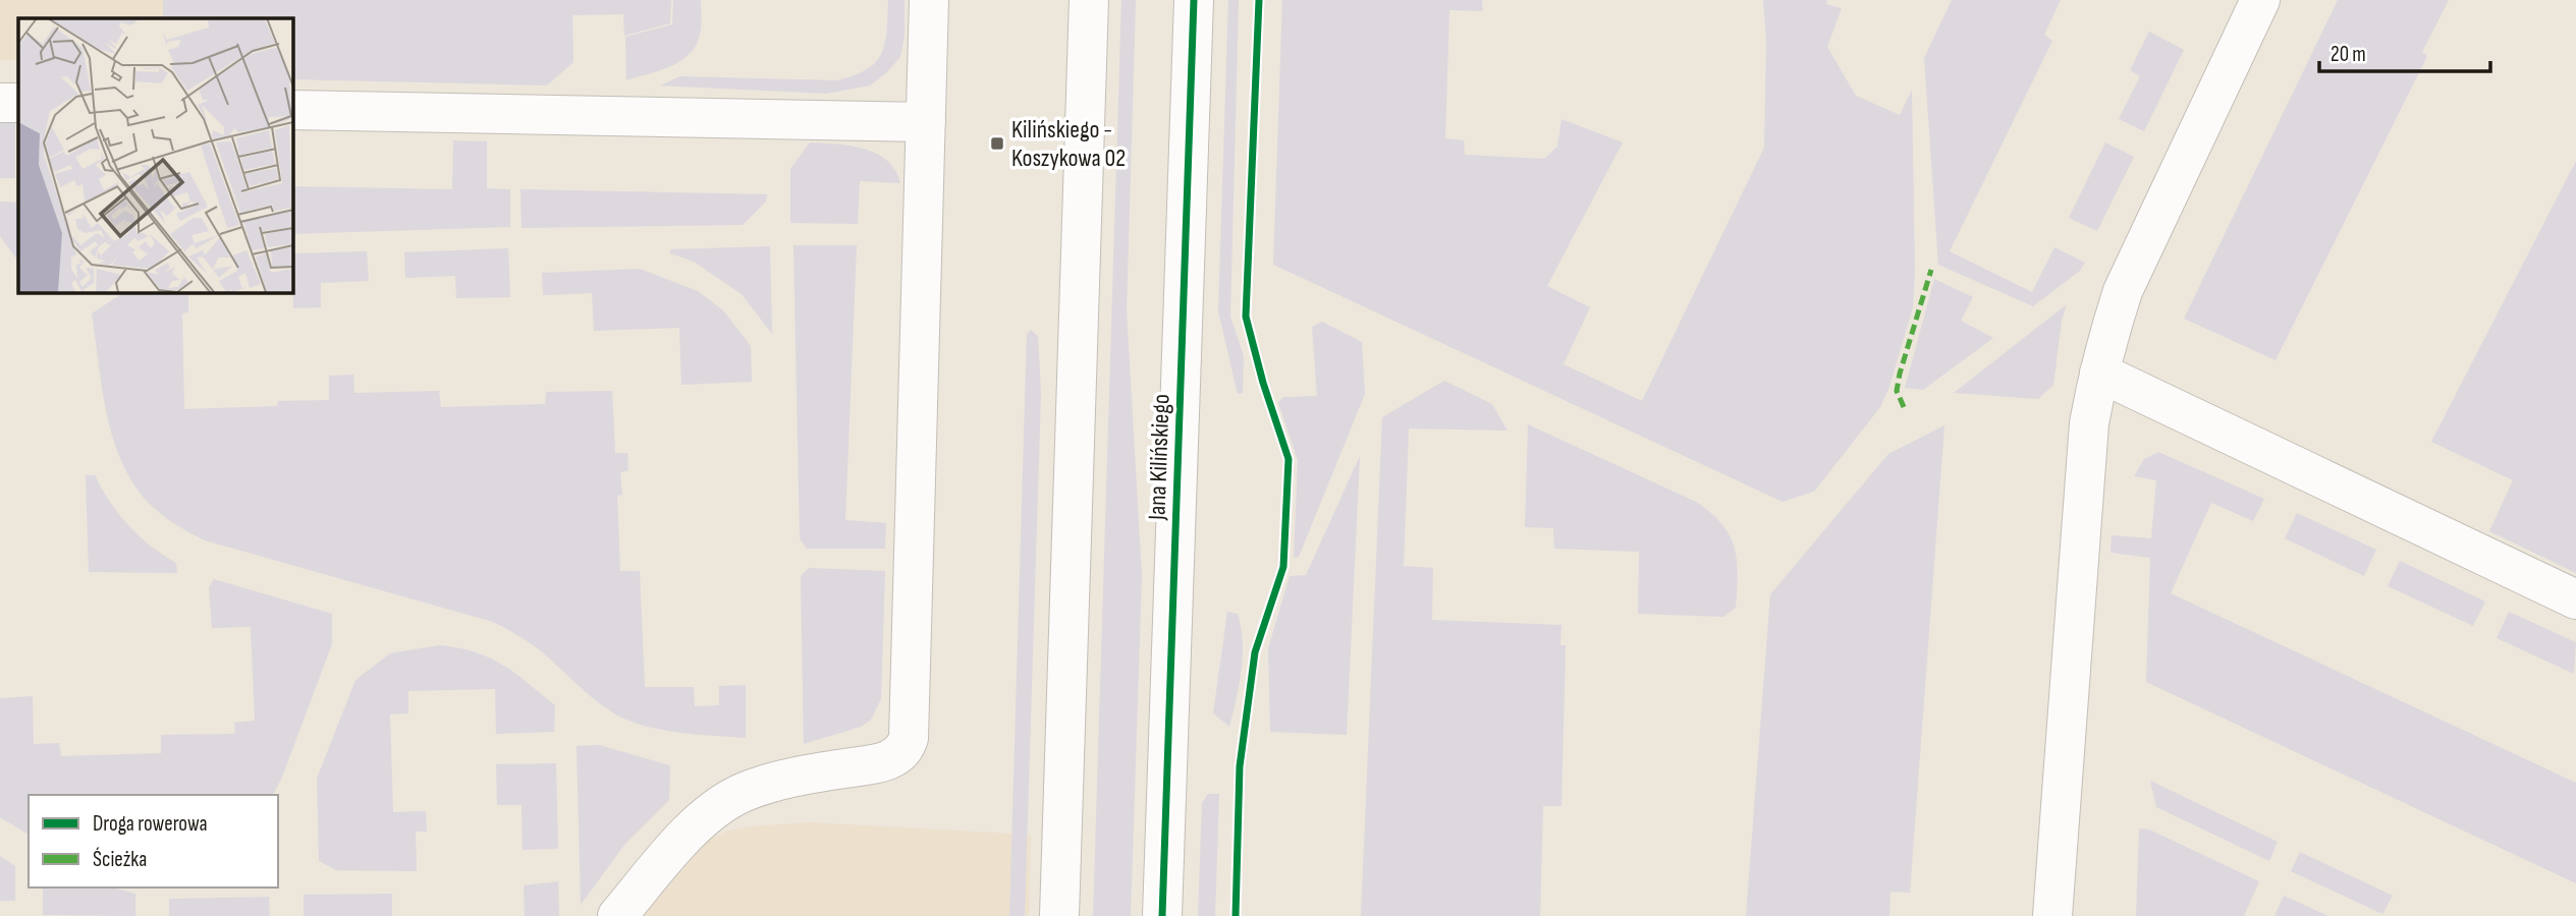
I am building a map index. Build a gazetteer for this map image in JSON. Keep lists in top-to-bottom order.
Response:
{
  "streets": {
    "street": ["Jana Kilińskiego"]
  },
  "places": {
    "transit": ["Kilińskiego - Koszykowa 02"]
  },
  "legend": ["Droga rowerowa", "Ścieżka"],
  "scale_bar": "20 m"
}
